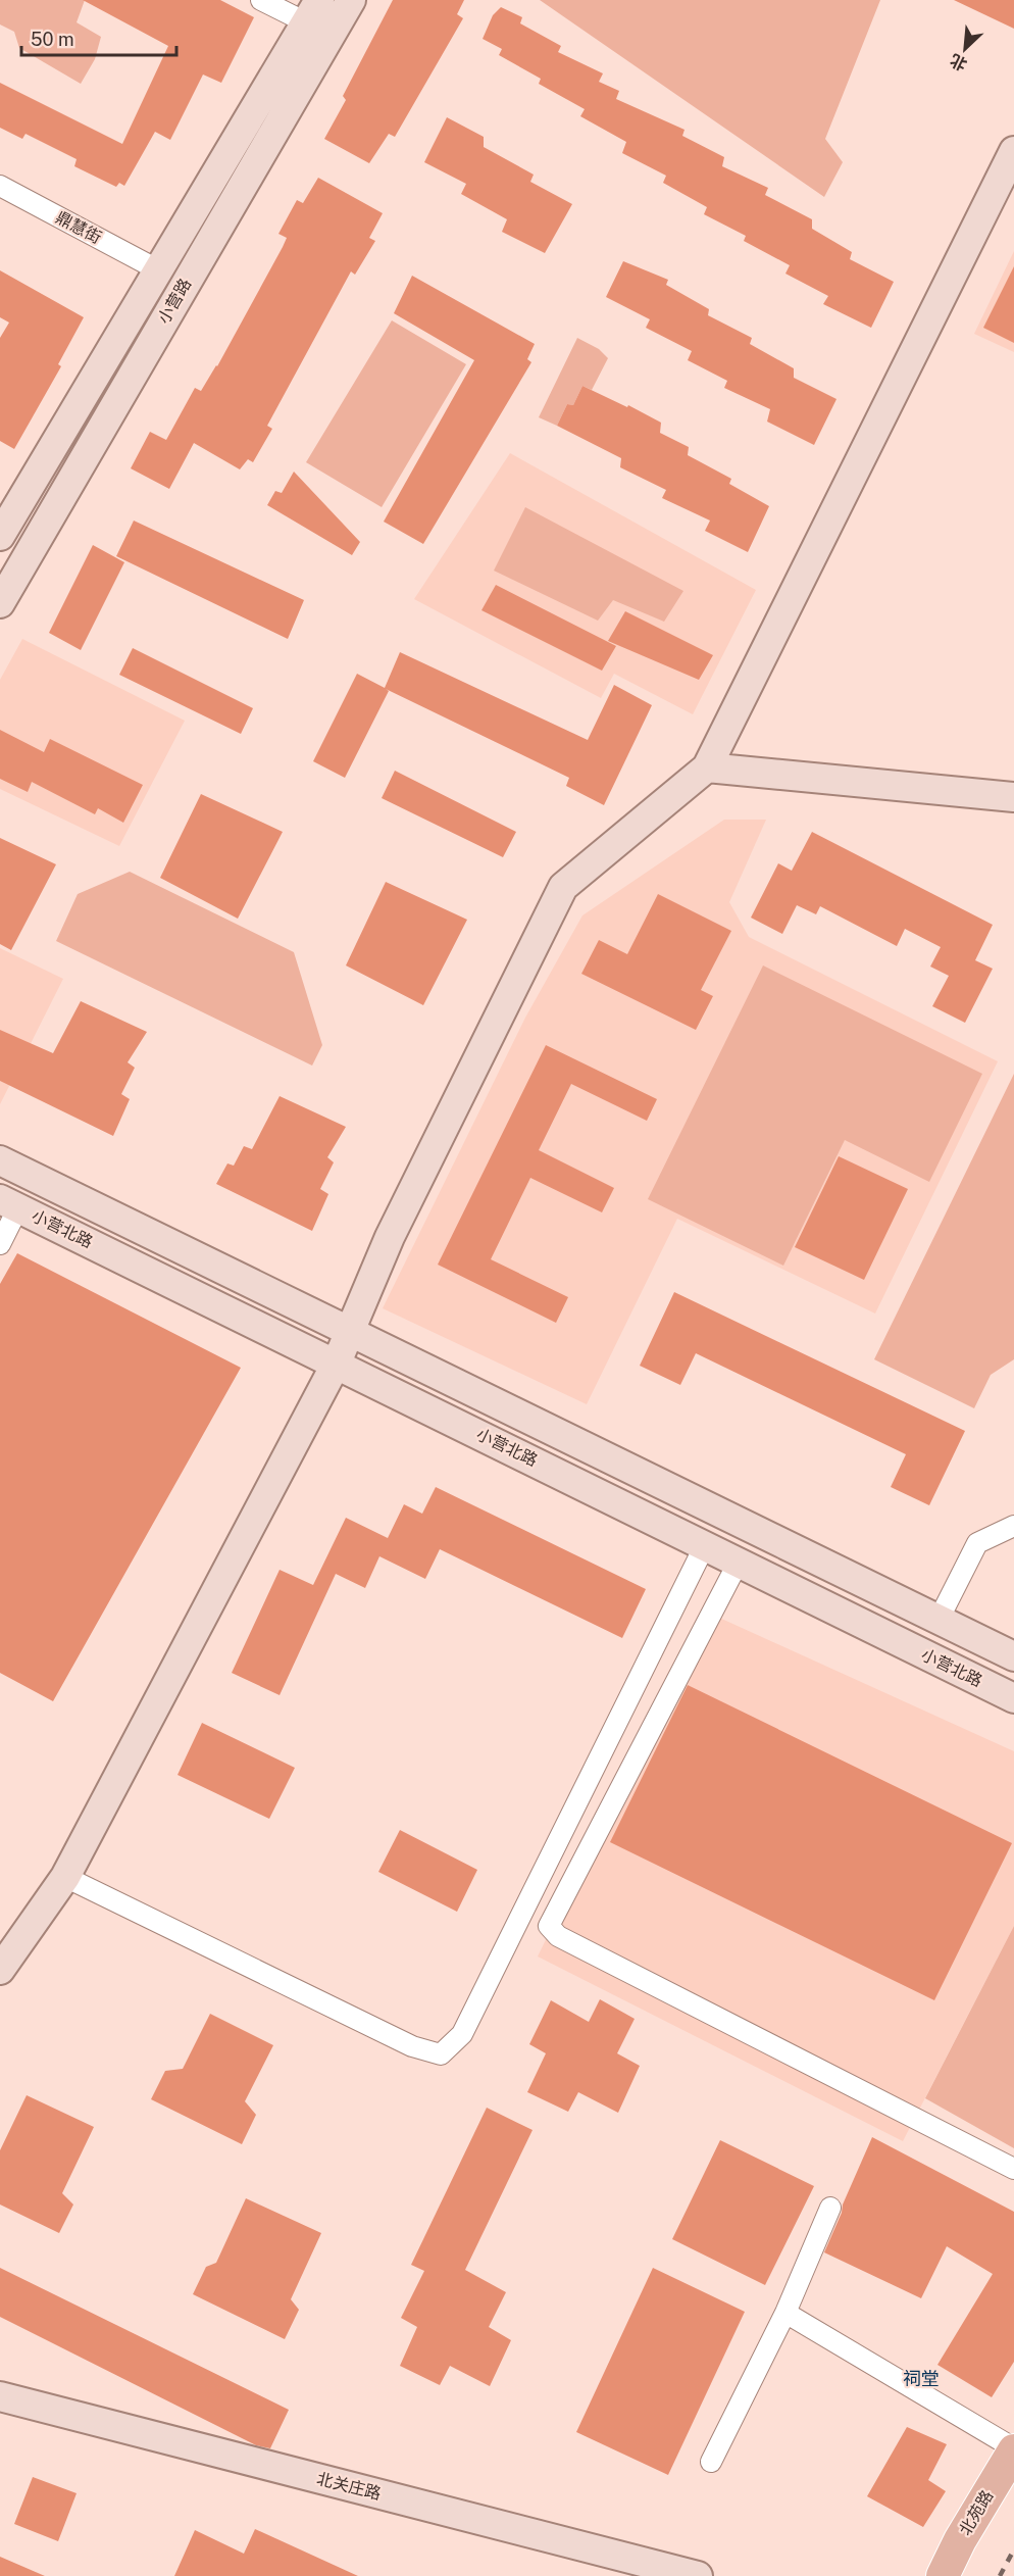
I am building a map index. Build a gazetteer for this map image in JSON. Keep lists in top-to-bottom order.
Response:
{
  "streets": {
    "main road": ["北苑路"],
    "street": [
      "鼎慧街",
      "小营路",
      "小营北路",
      "北关庄路"
    ]
  },
  "crossings": [
    ["鼎慧街", "小营路"]
  ],
  "districts": ["祠堂"],
  "scale_bar": "50 m",
  "north": "bottom left"
}
